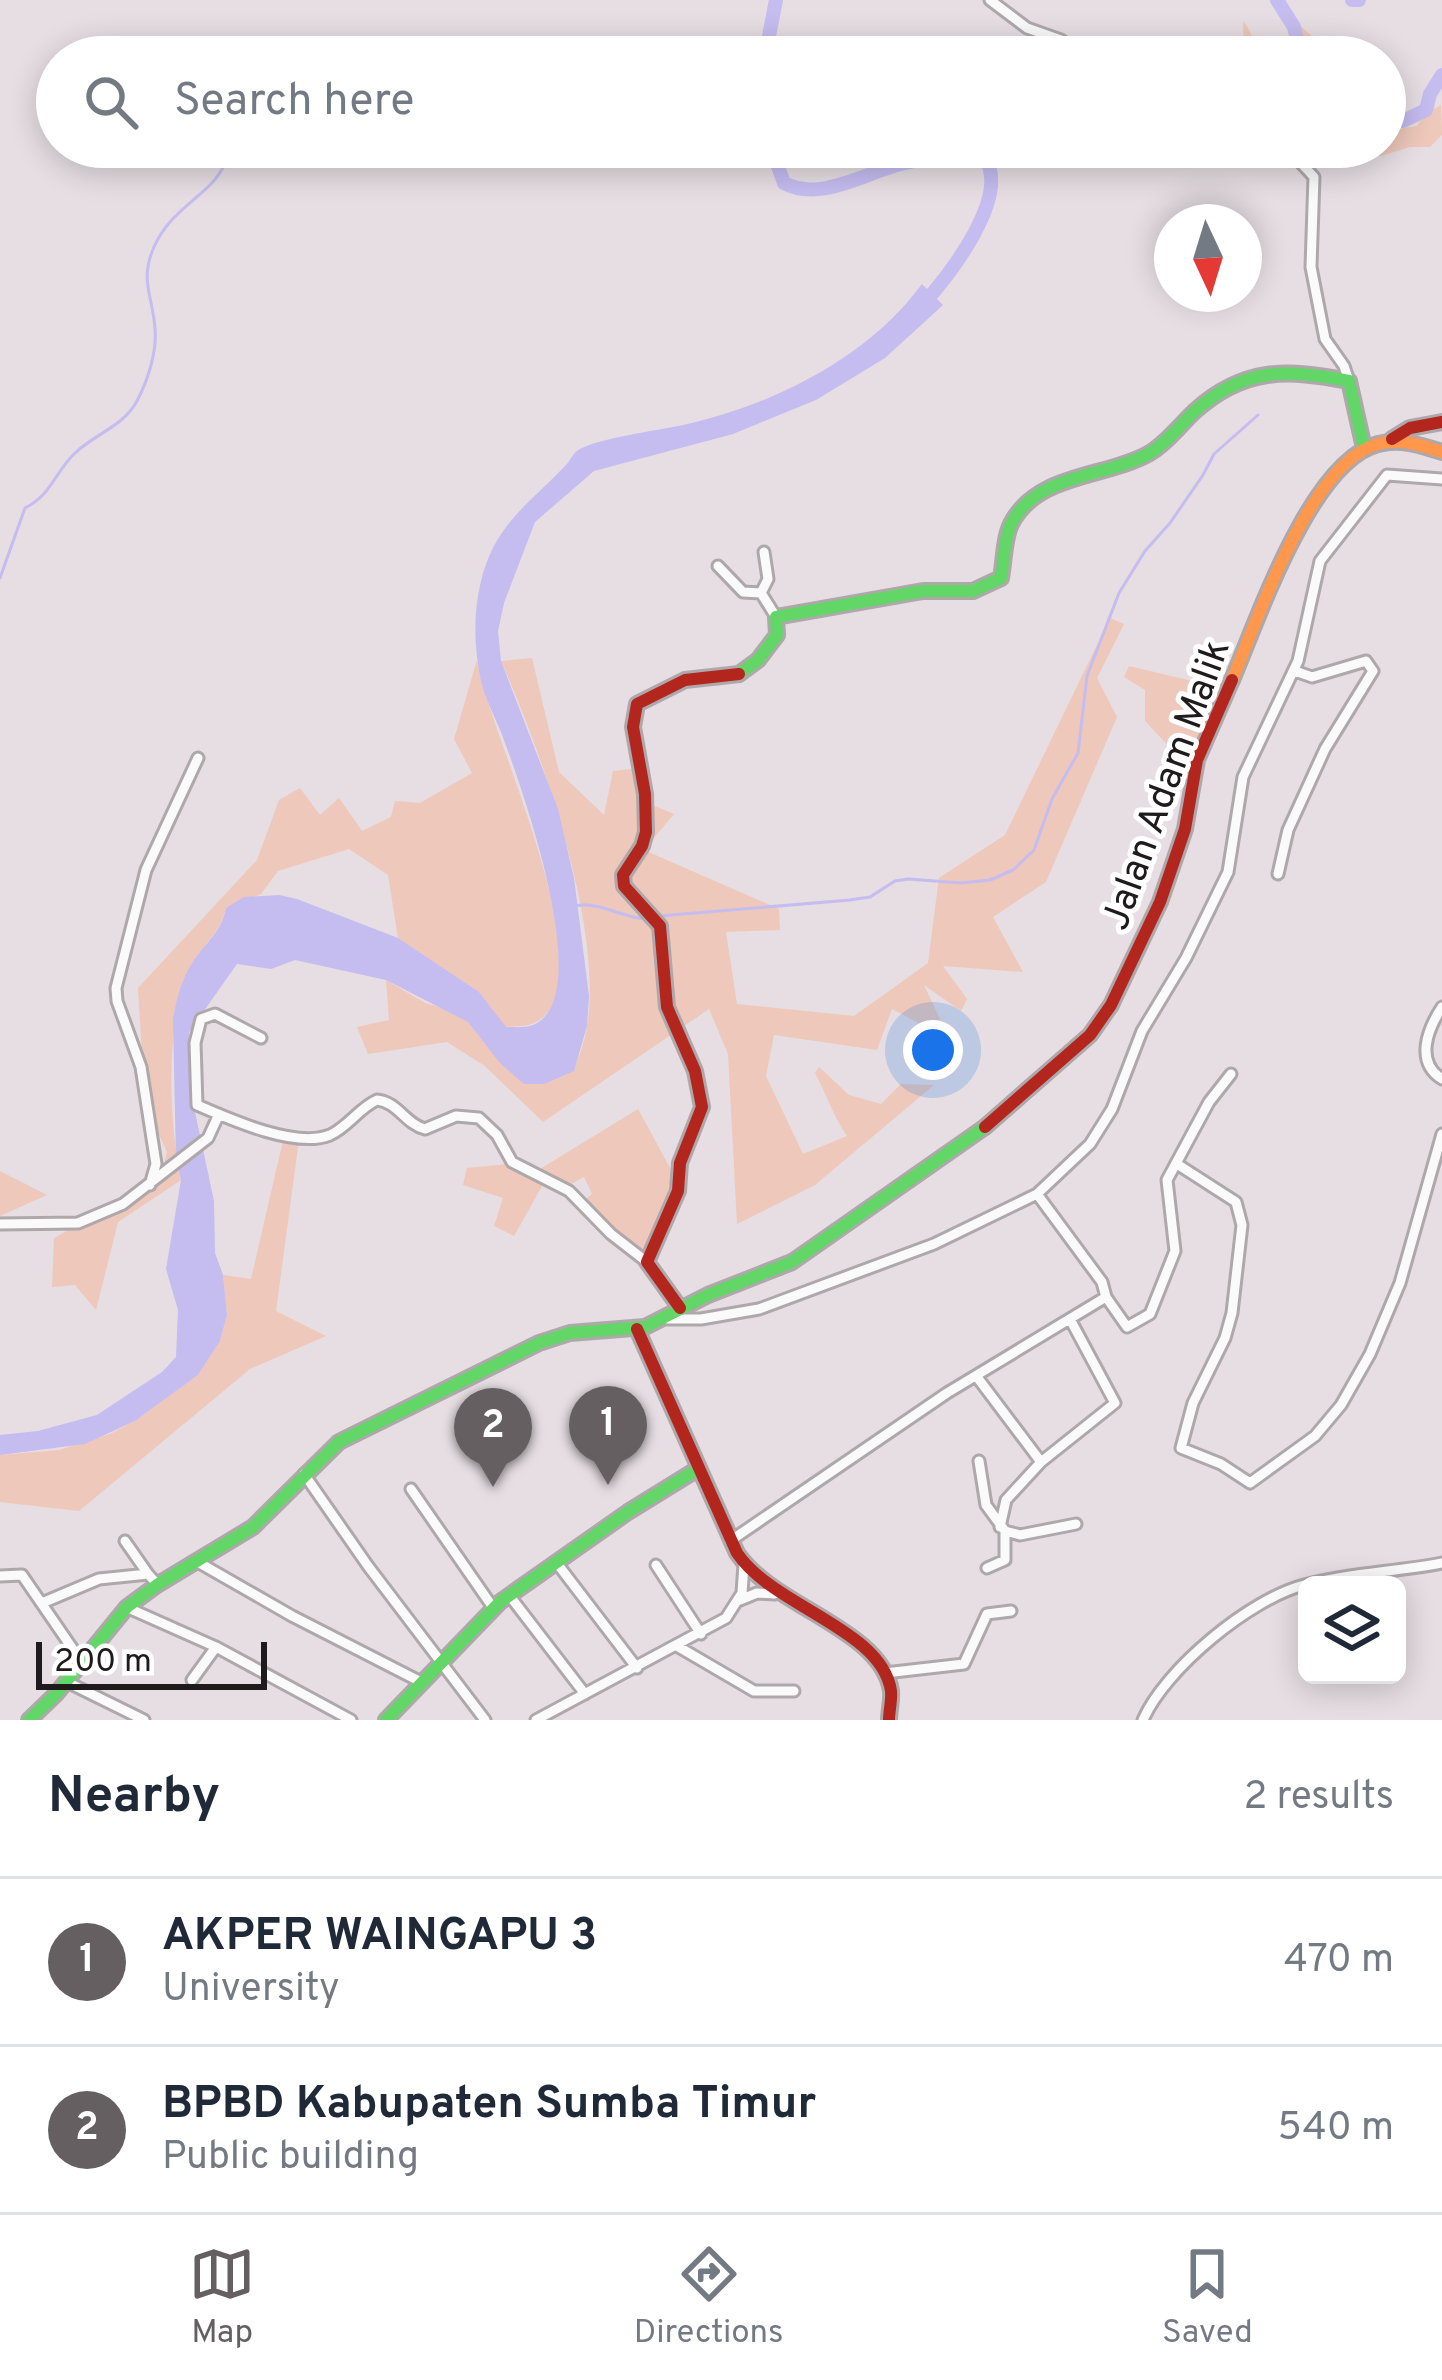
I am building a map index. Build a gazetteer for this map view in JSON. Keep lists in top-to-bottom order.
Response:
{
  "streets": {
    "main road": ["Jalan Adam Malik"]
  },
  "scale_bar": "200 m",
  "north": "bottom",
  "page": {
    "search": "Search here",
    "pins": ["1", "2"],
    "scale": "200 m",
    "heading": ["Nearby", "2 results"],
    "list": [
      {
        "mark": "1",
        "name": "AKPER WAINGAPU 3",
        "note": "University",
        "value": "470 m"
      },
      {
        "mark": "2",
        "name": "BPBD Kabupaten Sumba Timur",
        "note": "Public building",
        "value": "540 m"
      }
    ],
    "nav": ["Map", "Directions", "Saved"]
  }
}
